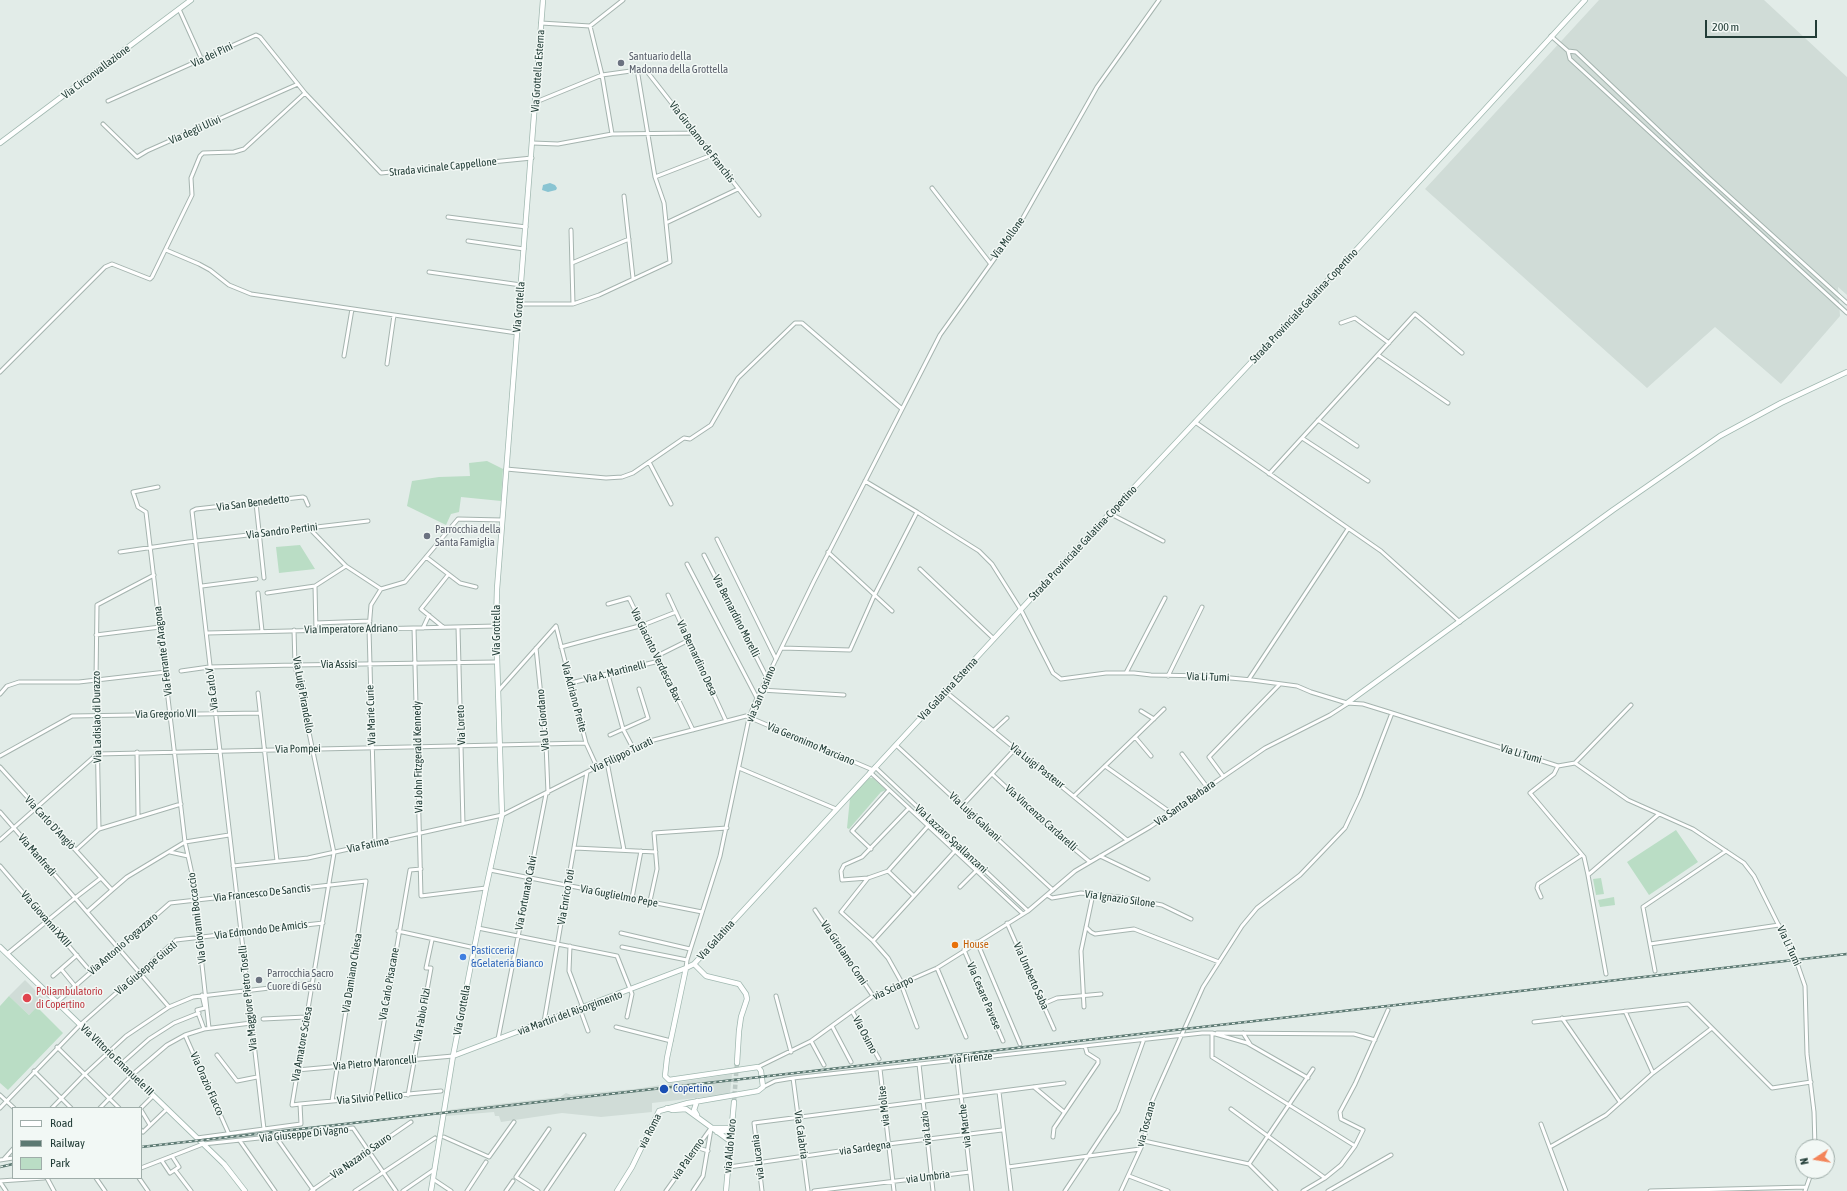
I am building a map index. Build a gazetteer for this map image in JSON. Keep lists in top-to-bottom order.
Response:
{
  "streets": {
    "street": [
      "Via dei Pini",
      "Via Grottella Esterna",
      "Via Circonvallazione",
      "Via degli Ulivi",
      "Via Girolamo de Franchis",
      "Strada vicinale Cappellone",
      "Via Mollone",
      "Strada Provinciale Galatina-Copertino",
      "Via Grottella",
      "Via San Benedetto",
      "Via Sandro Pertini",
      "Via Bernardino Morelli",
      "Via Imperatore Adriano",
      "Via Ferrante d'Aragona",
      "Via Giacinto Verdesca Bax",
      "Via Bernardino Desa",
      "Via Assisi",
      "Via A. Martinelli",
      "Via Li Tumi",
      "Via Carlo V",
      "Via Galatina Esterna",
      "via San Cosimo",
      "Via Luigi Pirandello",
      "Via Adriano Preite",
      "Via Gregorio VII",
      "Via Marie Curie",
      "Via Ladislao di Durazzo",
      "Via U. Giordano",
      "Via Loreto",
      "Via Geronimo Marciano",
      "Via Pompei",
      "Via Filippo Turati",
      "Via John Fitzgerald Kennedy",
      "Via Luigi Pasteur",
      "Via Santa Barbara",
      "Via Luigi Galvani",
      "Via Vincenzo Cardarelli",
      "Via Carlo D'Angiò",
      "Via Lazzaro Spallanzani",
      "Via Fatima",
      "Via Manfredi",
      "Via Francesco De Sanctis",
      "Via Fortunato Calvi",
      "Via Guglielmo Pepe",
      "Via Enrico Toti",
      "Via Ignazio Silone",
      "Via Giovanni Boccaccio",
      "Via Giovanni XXIII",
      "Via Edmondo De Amicis",
      "Via Galatina",
      "Via Antonio Fogazzaro",
      "Via Girolamo Comi",
      "Via Giuseppe Giusti",
      "Via Damiano Chiesa",
      "Via Umberto Saba",
      "Via Carlo Pisacane",
      "via Sciarpo",
      "Via Cesare Pavese",
      "Via Maggiore Pietro Toselli",
      "via Martiri del Risorgimento",
      "Via Fabio Filzi",
      "Via Osimo",
      "Via Amatore Sciesa",
      "via Firenze",
      "Via Vittorio Emanuele III",
      "Via Pietro Maroncelli",
      "Via Orazio Flacco",
      "Via Silvio Pellico",
      "via Molise",
      "via Toscana",
      "via Marche",
      "via Lazio",
      "via Roma",
      "Via Giuseppe Di Vagno",
      "Via Calabria",
      "via Aldo Moro",
      "via Sardegna",
      "Via Nazario Sauro",
      "via Lucania",
      "via Palermo",
      "via Umbria"
    ]
  },
  "crossings": [
    ["Via dei Pini", "Via degli Ulivi"],
    ["Via dei Pini", "Strada vicinale Cappellone"],
    ["Via Grottella Esterna", "Via Grottella"],
    ["Via degli Ulivi", "Strada vicinale Cappellone"],
    ["Strada vicinale Cappellone", "Via Grottella"],
    ["Via Mollone", "via San Cosimo"],
    ["Strada Provinciale Galatina-Copertino", "Via Li Tumi"],
    ["Strada Provinciale Galatina-Copertino", "Via Galatina Esterna"],
    ["Via Grottella", "Via Imperatore Adriano"],
    ["Via Grottella", "Via Assisi"],
    ["Via Grottella", "Via Pompei"],
    ["Via Grottella", "Via Filippo Turati"],
    ["Via Grottella", "Via John Fitzgerald Kennedy"],
    ["Via Grottella", "Via Fatima"],
    ["Via Grottella", "Via Guglielmo Pepe"],
    ["Via Grottella", "via Martiri del Risorgimento"],
    ["Via Grottella", "Via Pietro Maroncelli"],
    ["Via San Benedetto", "Via Carlo V"],
    ["Via Sandro Pertini", "Via Ferrante d'Aragona"],
    ["Via Sandro Pertini", "Via Carlo V"],
    ["Via Bernardino Morelli", "via San Cosimo"],
    ["Via Imperatore Adriano", "Via Carlo V"],
    ["Via Imperatore Adriano", "Via Luigi Pirandello"],
    ["Via Imperatore Adriano", "Via Marie Curie"],
    ["Via Imperatore Adriano", "Via Loreto"],
    ["Via Imperatore Adriano", "Via John Fitzgerald Kennedy"],
    ["Via Ferrante d'Aragona", "Via Gregorio VII"],
    ["Via Ferrante d'Aragona", "Via Ladislao di Durazzo"],
    ["Via Ferrante d'Aragona", "Via Pompei"],
    ["Via Ferrante d'Aragona", "Via Giovanni Boccaccio"],
    ["Via Giacinto Verdesca Bax", "Via A. Martinelli"],
    ["Via Giacinto Verdesca Bax", "Via Filippo Turati"],
    ["Via Bernardino Desa", "Via Filippo Turati"],
    ["Via Assisi", "Via Carlo V"],
    ["Via Assisi", "Via Luigi Pirandello"],
    ["Via Assisi", "Via Marie Curie"],
    ["Via Assisi", "Via Loreto"],
    ["Via Assisi", "Via John Fitzgerald Kennedy"],
    ["Via A. Martinelli", "Via Adriano Preite"],
    ["Via Li Tumi", "Via Galatina Esterna"],
    ["Via Li Tumi", "Via Santa Barbara"],
    ["Via Li Tumi", "via Toscana"],
    ["Via Carlo V", "Via Gregorio VII"],
    ["Via Carlo V", "Via Pompei"],
    ["Via Carlo V", "Via Fatima"],
    ["Via Carlo V", "Via Maggiore Pietro Toselli"],
    ["Via Galatina Esterna", "Via Geronimo Marciano"],
    ["Via Galatina Esterna", "Via Luigi Pasteur"],
    ["Via Galatina Esterna", "Via Luigi Galvani"],
    ["Via Galatina Esterna", "Via Lazzaro Spallanzani"],
    ["Via Galatina Esterna", "Via Galatina"],
    ["via San Cosimo", "Via Geronimo Marciano"],
    ["via San Cosimo", "Via Filippo Turati"],
    ["via San Cosimo", "Via Guglielmo Pepe"],
    ["via San Cosimo", "Via Galatina"],
    ["via San Cosimo", "via Martiri del Risorgimento"],
    ["Via Luigi Pirandello", "Via Pompei"],
    ["Via Luigi Pirandello", "Via Fatima"],
    ["Via Luigi Pirandello", "Via Amatore Sciesa"],
    ["Via Adriano Preite", "Via U. Giordano"],
    ["Via Adriano Preite", "Via Pompei"],
    ["Via Adriano Preite", "Via Filippo Turati"],
    ["Via Gregorio VII", "Via Ladislao di Durazzo"],
    ["Via Marie Curie", "Via Pompei"],
    ["Via Marie Curie", "Via Fatima"],
    ["Via Ladislao di Durazzo", "Via Pompei"],
    ["Via U. Giordano", "Via Pompei"],
    ["Via U. Giordano", "Via Filippo Turati"],
    ["Via U. Giordano", "Via Fortunato Calvi"],
    ["Via Loreto", "Via Pompei"],
    ["Via Loreto", "Via Fatima"],
    ["Via Geronimo Marciano", "Via Filippo Turati"],
    ["Via Geronimo Marciano", "Via Lazzaro Spallanzani"],
    ["Via Geronimo Marciano", "Via Galatina"],
    ["Via Pompei", "Via John Fitzgerald Kennedy"],
    ["Via Filippo Turati", "Via Fatima"],
    ["Via Filippo Turati", "Via Fortunato Calvi"],
    ["Via Filippo Turati", "Via Enrico Toti"],
    ["Via John Fitzgerald Kennedy", "Via Fatima"],
    ["Via John Fitzgerald Kennedy", "Via Carlo Pisacane"],
    ["Via Luigi Pasteur", "Via Santa Barbara"],
    ["Via Santa Barbara", "Via Luigi Galvani"],
    ["Via Santa Barbara", "Via Vincenzo Cardarelli"],
    ["Via Santa Barbara", "Via Lazzaro Spallanzani"],
    ["Via Santa Barbara", "Via Ignazio Silone"],
    ["Via Santa Barbara", "via Sciarpo"],
    ["Via Lazzaro Spallanzani", "Via Galatina"],
    ["Via Lazzaro Spallanzani", "via Sciarpo"],
    ["Via Fatima", "Via Maggiore Pietro Toselli"],
    ["Via Fatima", "Via Amatore Sciesa"],
    ["Via Manfredi", "Via Antonio Fogazzaro"],
    ["Via Manfredi", "Via Giuseppe Giusti"],
    ["Via Francesco De Sanctis", "Via Giovanni Boccaccio"],
    ["Via Francesco De Sanctis", "Via Antonio Fogazzaro"],
    ["Via Francesco De Sanctis", "Via Damiano Chiesa"],
    ["Via Francesco De Sanctis", "Via Maggiore Pietro Toselli"],
    ["Via Francesco De Sanctis", "Via Amatore Sciesa"],
    ["Via Fortunato Calvi", "Via Guglielmo Pepe"],
    ["Via Fortunato Calvi", "via Martiri del Risorgimento"],
    ["Via Guglielmo Pepe", "Via Enrico Toti"],
    ["Via Enrico Toti", "via Martiri del Risorgimento"],
    ["Via Giovanni Boccaccio", "Via Edmondo De Amicis"],
    ["Via Giovanni Boccaccio", "Via Antonio Fogazzaro"],
    ["Via Giovanni Boccaccio", "Via Giuseppe Giusti"],
    ["Via Giovanni XXIII", "Via Antonio Fogazzaro"],
    ["Via Edmondo De Amicis", "Via Giuseppe Giusti"],
    ["Via Edmondo De Amicis", "Via Maggiore Pietro Toselli"],
    ["Via Edmondo De Amicis", "Via Amatore Sciesa"],
    ["Via Galatina", "via Sciarpo"],
    ["Via Galatina", "via Martiri del Risorgimento"],
    ["Via Antonio Fogazzaro", "Via Vittorio Emanuele III"],
    ["Via Girolamo Comi", "via Sciarpo"],
    ["Via Giuseppe Giusti", "Via Vittorio Emanuele III"],
    ["Via Damiano Chiesa", "Via Amatore Sciesa"],
    ["Via Damiano Chiesa", "Via Pietro Maroncelli"],
    ["Via Damiano Chiesa", "Via Silvio Pellico"],
    ["Via Umberto Saba", "via Sciarpo"],
    ["Via Carlo Pisacane", "Via Pietro Maroncelli"],
    ["Via Carlo Pisacane", "Via Silvio Pellico"],
    ["via Sciarpo", "Via Cesare Pavese"],
    ["via Sciarpo", "Via Osimo"],
    ["Via Maggiore Pietro Toselli", "Via Amatore Sciesa"],
    ["via Martiri del Risorgimento", "Via Pietro Maroncelli"],
    ["Via Fabio Filzi", "Via Pietro Maroncelli"],
    ["Via Fabio Filzi", "Via Silvio Pellico"],
    ["Via Amatore Sciesa", "Via Vittorio Emanuele III"],
    ["Via Amatore Sciesa", "Via Pietro Maroncelli"],
    ["Via Amatore Sciesa", "Via Orazio Flacco"],
    ["Via Amatore Sciesa", "Via Silvio Pellico"],
    ["Via Amatore Sciesa", "Via Giuseppe Di Vagno"],
    ["via Firenze", "via Molise"],
    ["via Firenze", "via Toscana"],
    ["via Firenze", "via Marche"],
    ["via Firenze", "via Lazio"],
    ["via Firenze", "via Roma"],
    ["via Firenze", "Via Calabria"],
    ["Via Vittorio Emanuele III", "Via Giuseppe Di Vagno"],
    ["via Molise", "via Sardegna"],
    ["via Molise", "via Umbria"],
    ["via Marche", "via Sardegna"],
    ["via Marche", "via Umbria"],
    ["via Lazio", "via Sardegna"],
    ["via Lazio", "via Umbria"],
    ["Via Giuseppe Di Vagno", "Via Nazario Sauro"],
    ["Via Calabria", "via Sardegna"],
    ["Via Calabria", "via Lucania"],
    ["via Aldo Moro", "via Sardegna"],
    ["via Sardegna", "via Lucania"]
  ],
  "places": [
    "Santuario della Madonna della Grottella",
    "Parrocchia della Santa Famiglia",
    "House",
    "Pasticceria &Gelateria Bianco",
    "Parrocchia Sacro Cuore di Gesù",
    "Poliambulatorio di Copertino",
    "Copertino"
  ],
  "legend": ["Road", "Railway", "Park"],
  "scale_bar": "200 m",
  "north": "left"
}
